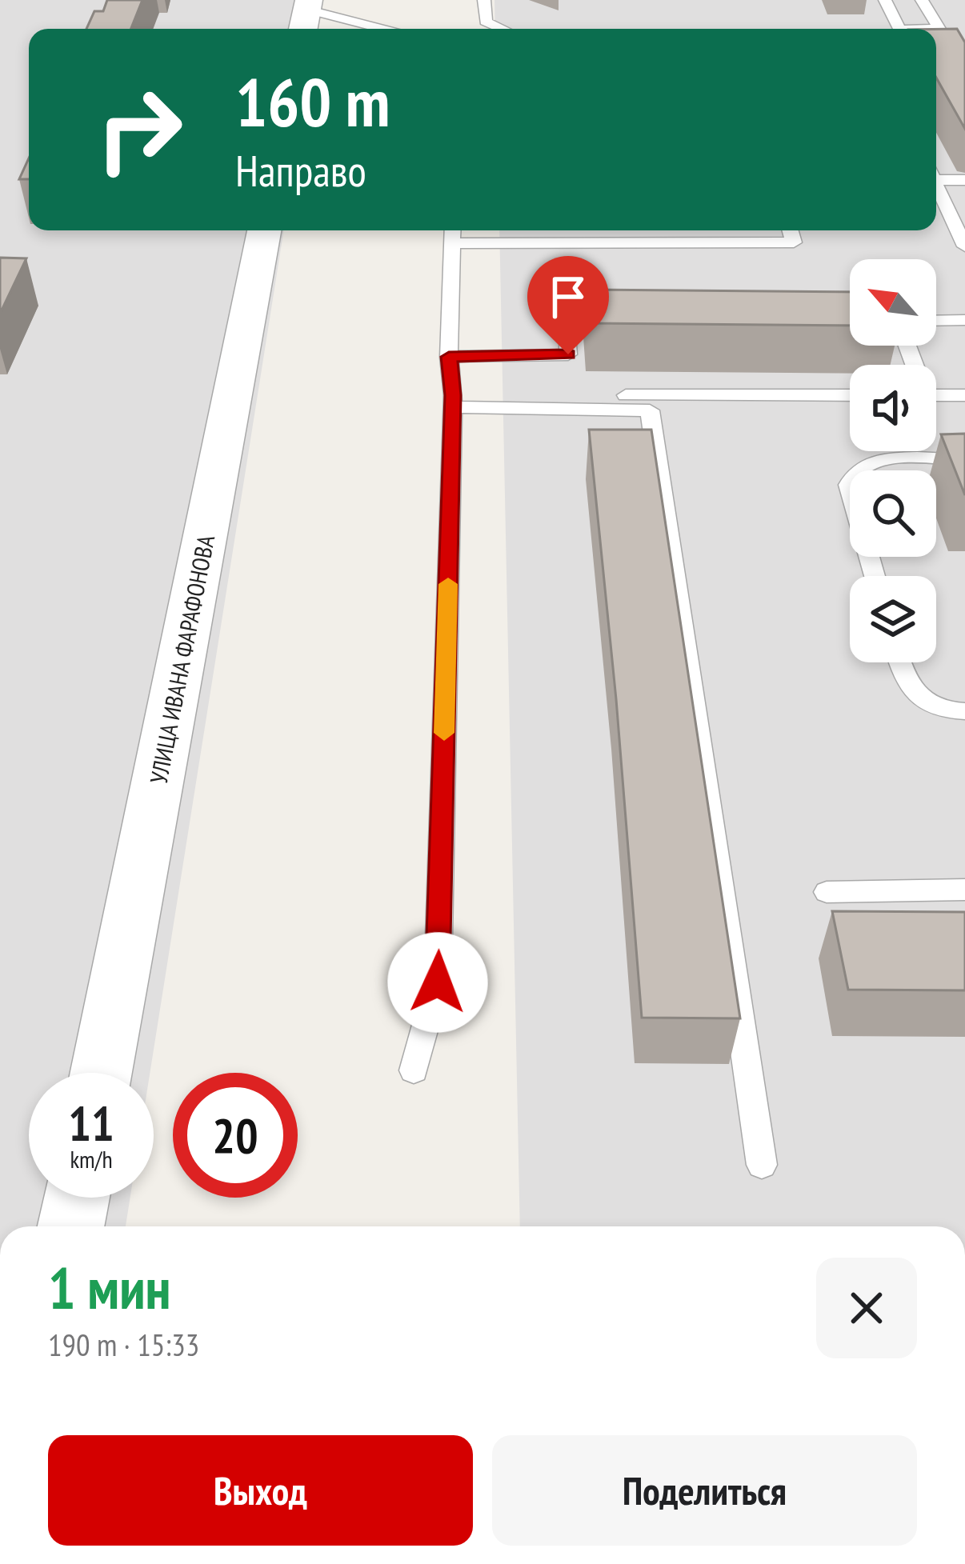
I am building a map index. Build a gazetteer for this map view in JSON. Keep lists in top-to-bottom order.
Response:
{
  "streets": {
    "street": ["УЛИЦА ИВАНА ФАРАФОНОВА"]
  },
  "north": "top left",
  "page": {
    "turn": ["160 m", "Направо"],
    "speed": "11 km/h",
    "limit": "20",
    "heading": ["1 мин", "190 m · 15:33"],
    "buttons": ["Выход", "Поделиться"]
  }
}
